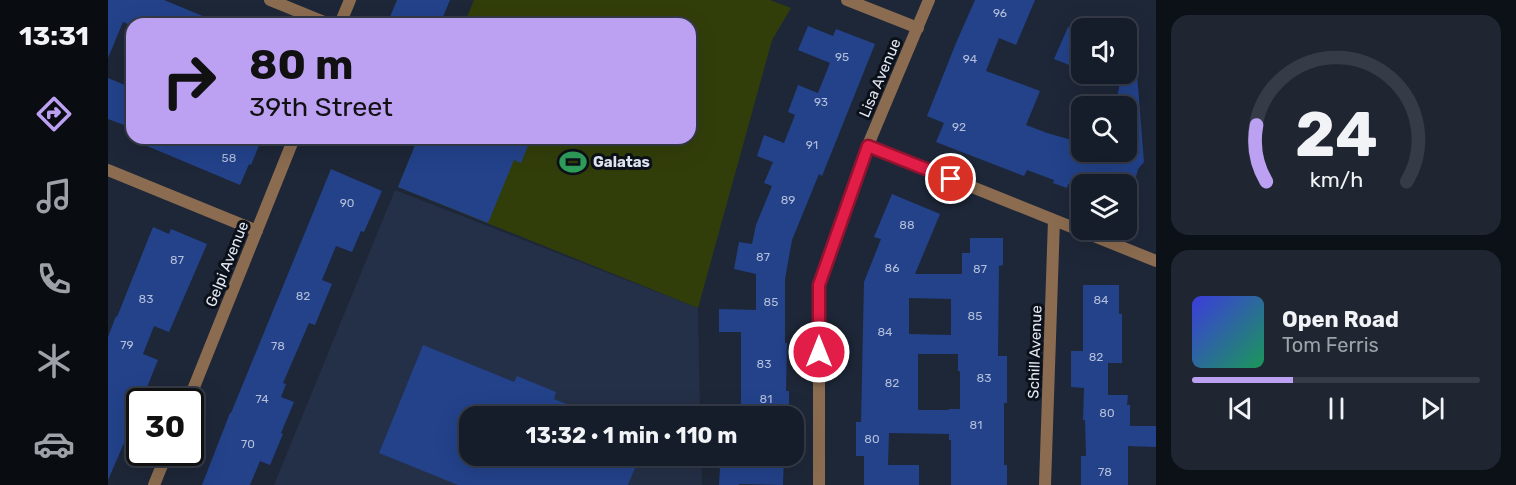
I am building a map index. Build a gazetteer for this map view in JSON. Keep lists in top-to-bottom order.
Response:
{
  "streets": {
    "street": ["Lisa Avenue", "Gelpi Avenue", "Schill Avenue"]
  },
  "places": {
    "sports": ["Galatas"]
  },
  "house_numbers": [
    "96",
    "95",
    "94",
    "93",
    "92",
    "91",
    "58",
    "89",
    "90",
    "88",
    "87",
    "87",
    "86",
    "87",
    "82",
    "83",
    "84",
    "85",
    "85",
    "84",
    "79",
    "78",
    "82",
    "83",
    "83",
    "82",
    "74",
    "81",
    "80",
    "81",
    "80",
    "70",
    "78"
  ],
  "page": {
    "tabs": "13:31",
    "turn": ["80 m", "39th Street"],
    "song": ["Open Road", "Tom Ferris"],
    "limit": "30",
    "trip": "13:32 · 1 min · 110 m",
    "gauge": ["24", "km/h"]
  }
}
